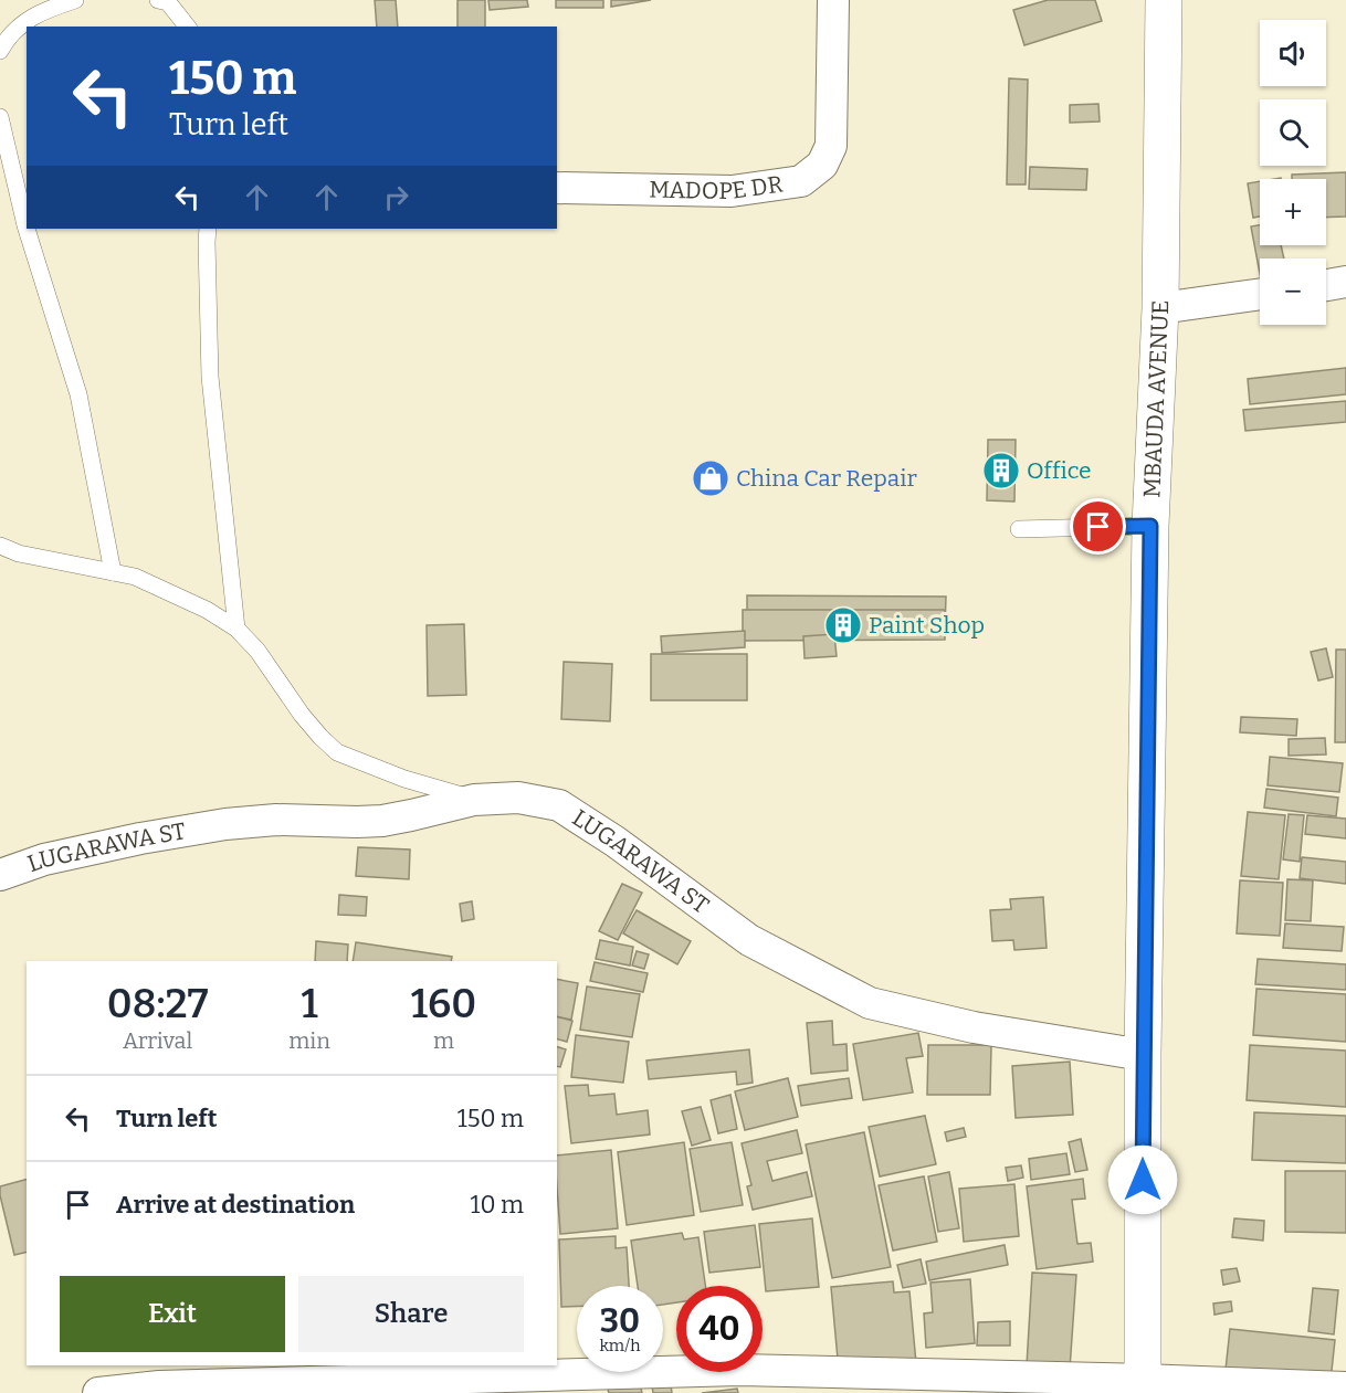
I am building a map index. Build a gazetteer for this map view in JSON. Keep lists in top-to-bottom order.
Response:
{
  "streets": {
    "street": ["MADOPE DR", "MBAUDA AVENUE", "LUGARAWA ST"]
  },
  "crossings": [
    ["MBAUDA AVENUE", "LUGARAWA ST"]
  ],
  "places": {
    "building": ["Office", "Paint Shop"],
    "shop": ["China Car Repair"]
  },
  "page": {
    "map_buttons": ["+", "−"],
    "turn": ["150 m", "Turn left"],
    "eta": [
      "08:27",
      "Arrival",
      "1",
      "min",
      "160",
      "m"
    ],
    "list": [
      {
        "name": "Turn left",
        "value": "150 m"
      },
      {
        "name": "Arrive at destination",
        "value": "10 m"
      }
    ],
    "buttons": ["Exit", "Share"],
    "speed": "30 km/h",
    "limit": "40"
  }
}
